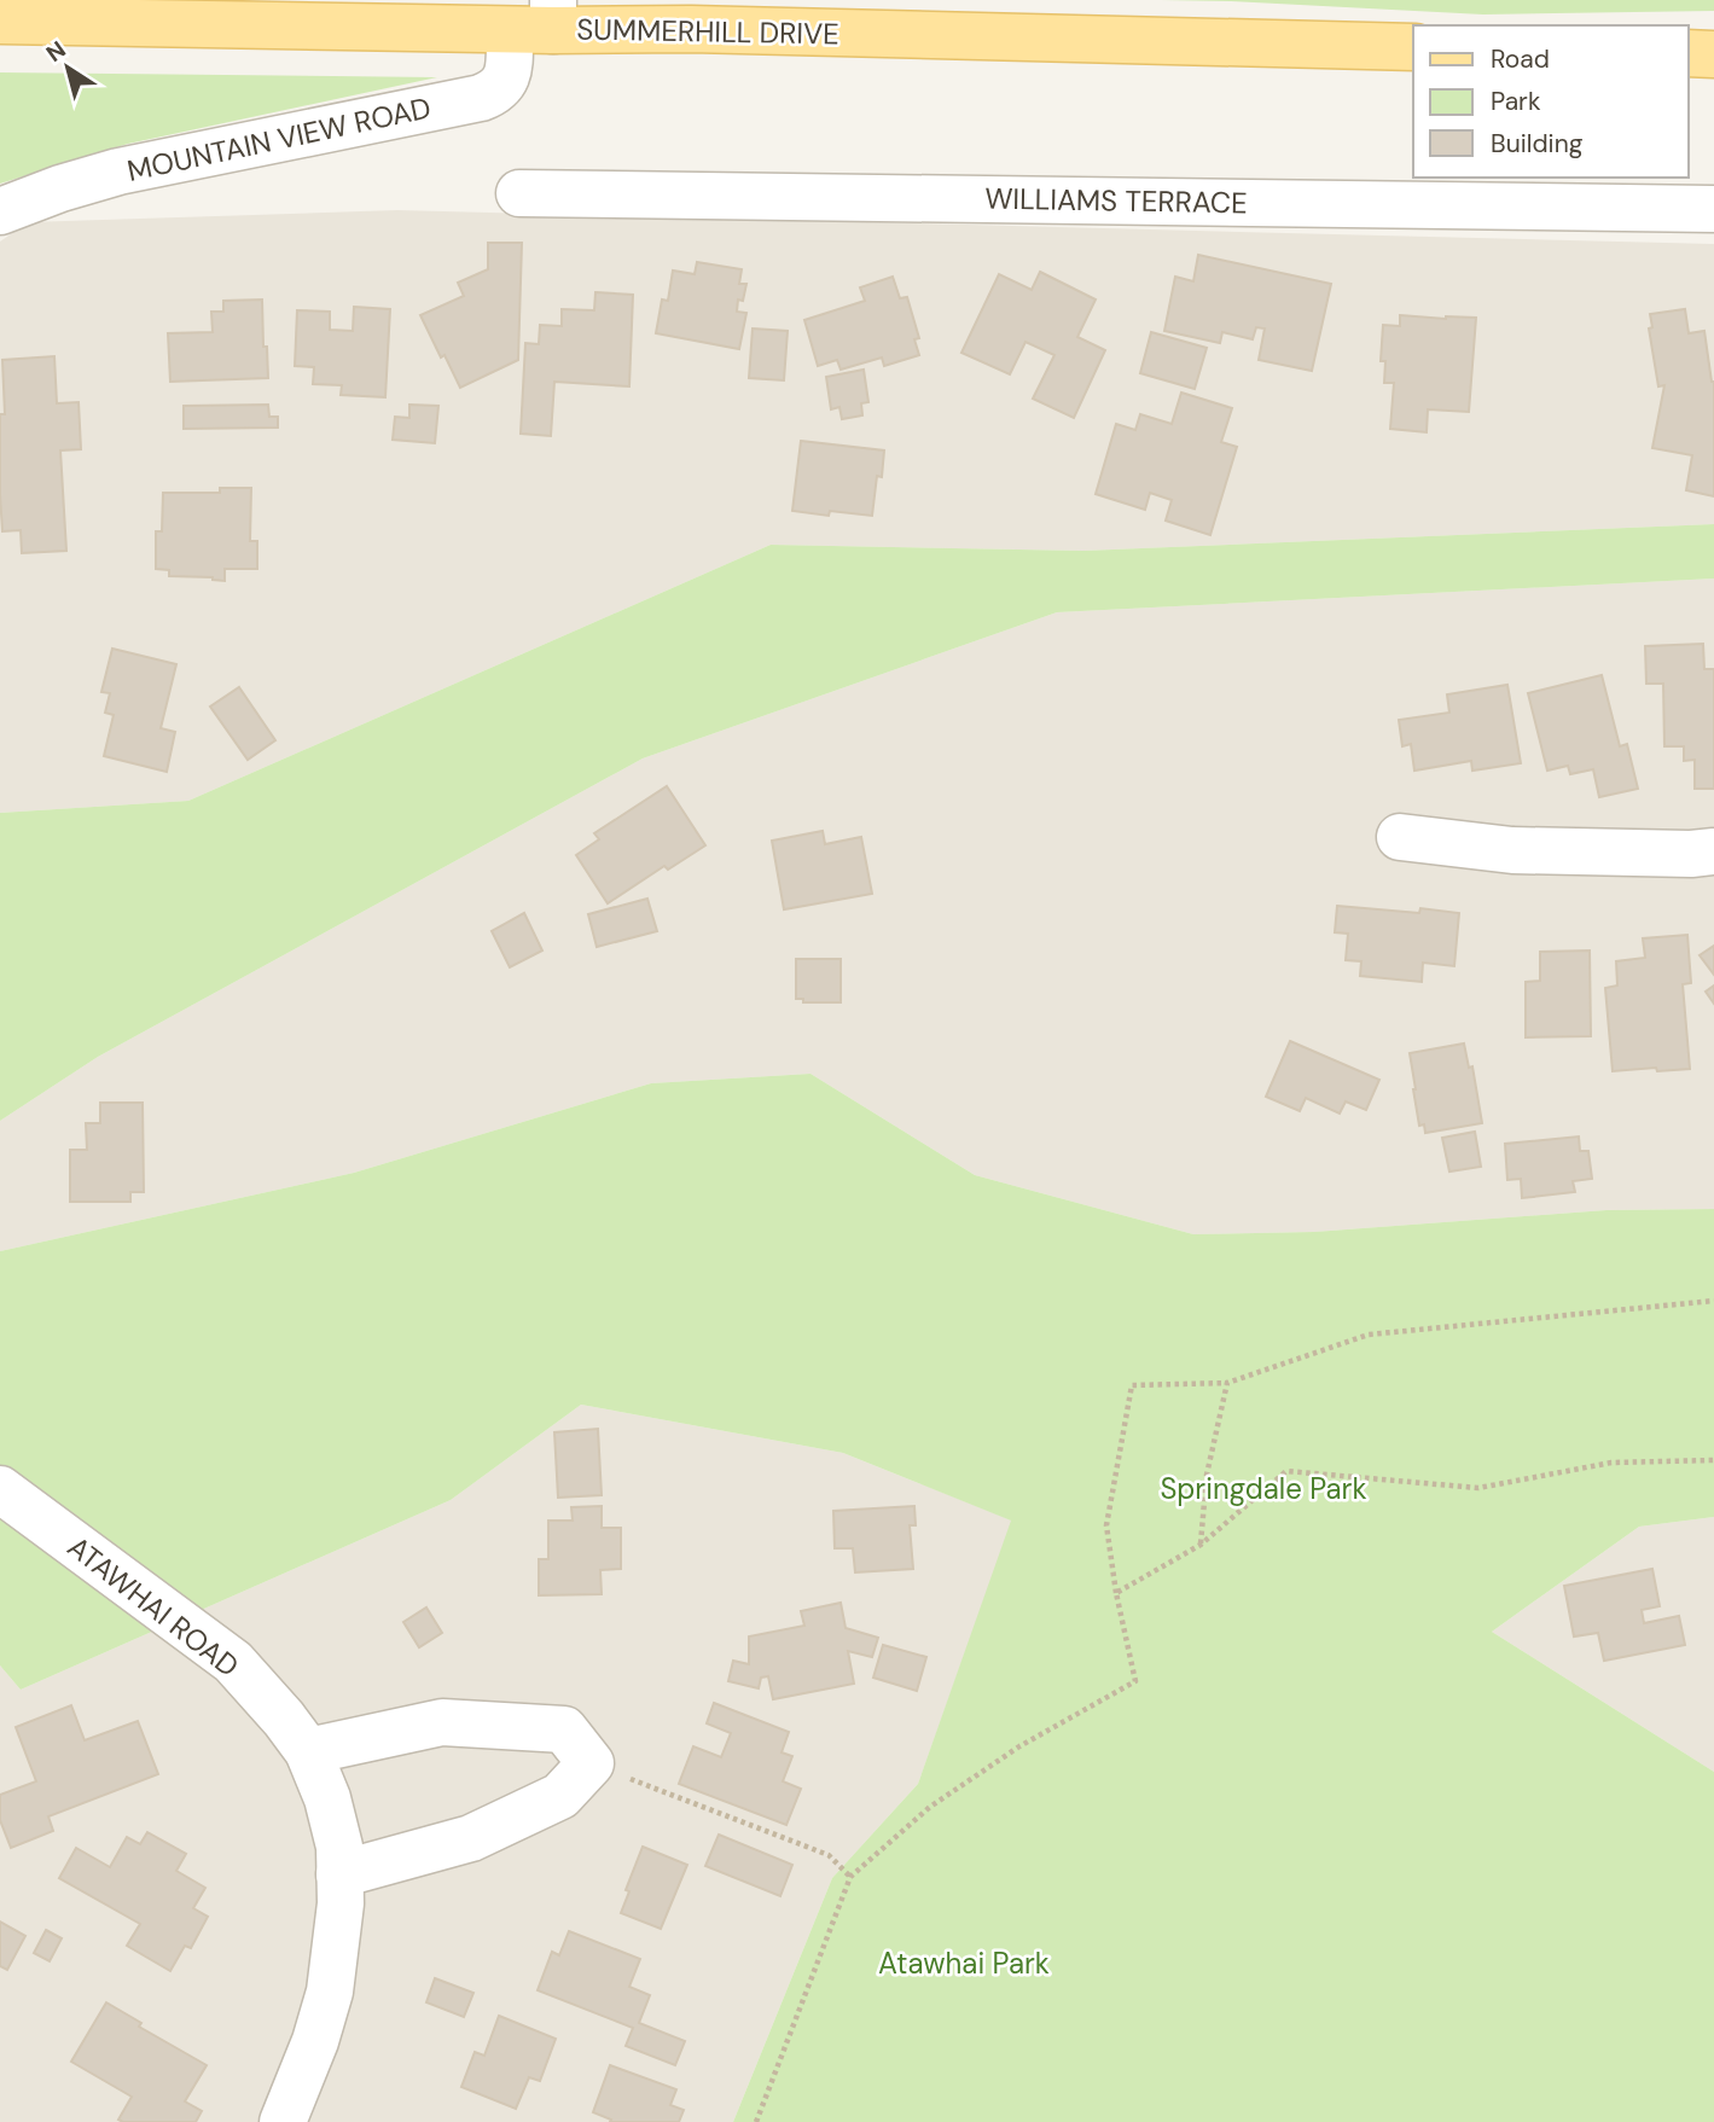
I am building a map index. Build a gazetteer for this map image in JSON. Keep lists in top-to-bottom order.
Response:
{
  "streets": {
    "main road": ["SUMMERHILL DRIVE"],
    "street": ["MOUNTAIN VIEW ROAD", "WILLIAMS TERRACE", "ATAWHAI ROAD"]
  },
  "crossings": [
    ["SUMMERHILL DRIVE", "MOUNTAIN VIEW ROAD"]
  ],
  "parks": ["Springdale Park", "Atawhai Park"],
  "legend": ["Road", "Park", "Building"],
  "north": "top left"
}
